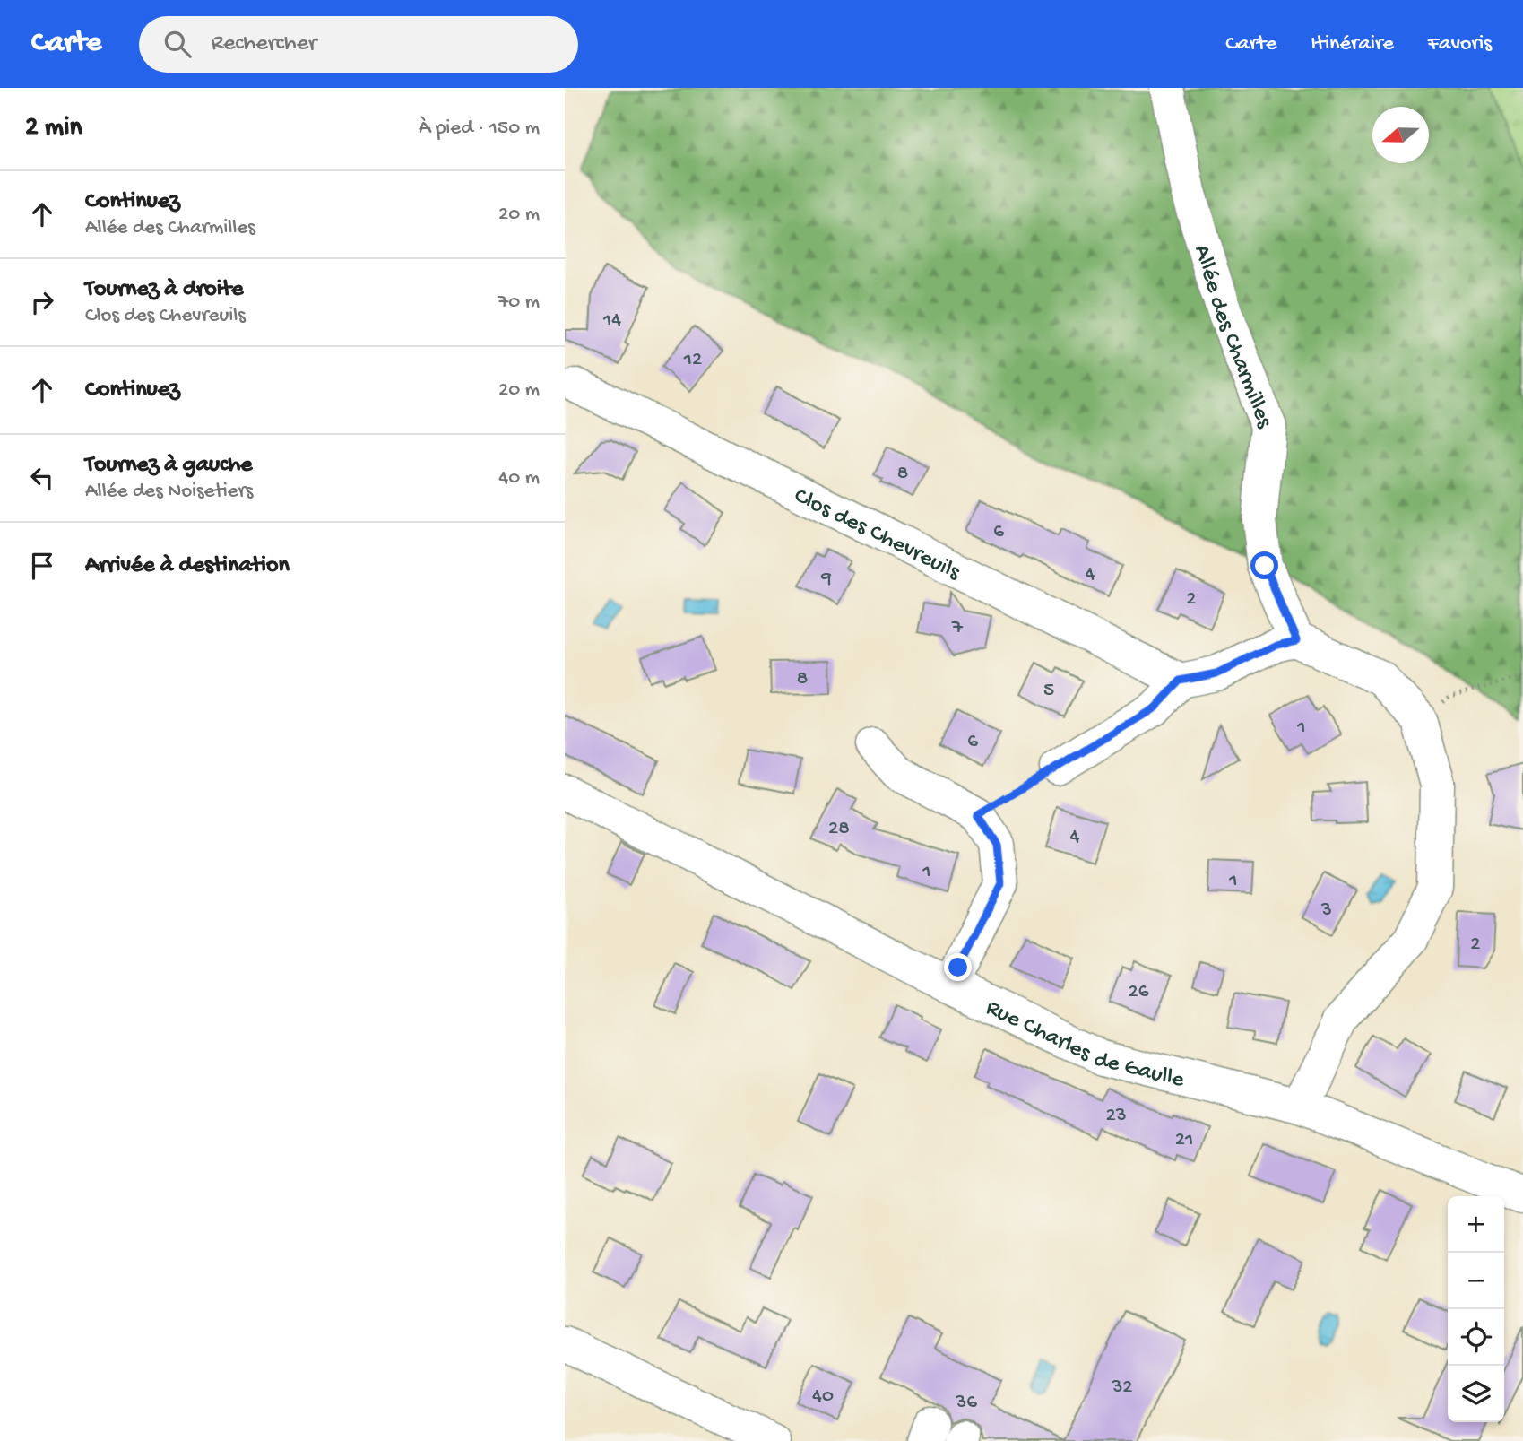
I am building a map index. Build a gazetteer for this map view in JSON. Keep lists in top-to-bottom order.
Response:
{
  "streets": {
    "street": ["Allée des Charmilles", "Clos des Chevreuils", "Rue Charles de Gaulle"]
  },
  "house_numbers": [
    "14",
    "12",
    "8",
    "6",
    "4",
    "9",
    "2",
    "7",
    "8",
    "5",
    "1",
    "6",
    "28",
    "4",
    "1",
    "1",
    "3",
    "2",
    "26",
    "23",
    "21",
    "32",
    "40",
    "36"
  ],
  "north": "left",
  "page": {
    "header": "Carte",
    "search": "Rechercher",
    "nav": ["Carte", "Itinéraire", "Favoris"],
    "heading": ["2 min", "À pied · 150 m"],
    "list": [
      ["Continuez", "Allée des Charmilles", "20 m"],
      ["Tournez à droite", "Clos des Chevreuils", "70 m"],
      ["Continuez", "20 m"],
      ["Tournez à gauche", "Allée des Noisetiers", "40 m"],
      "Arrivée à destination"
    ],
    "map_buttons": ["+", "−"]
  }
}
